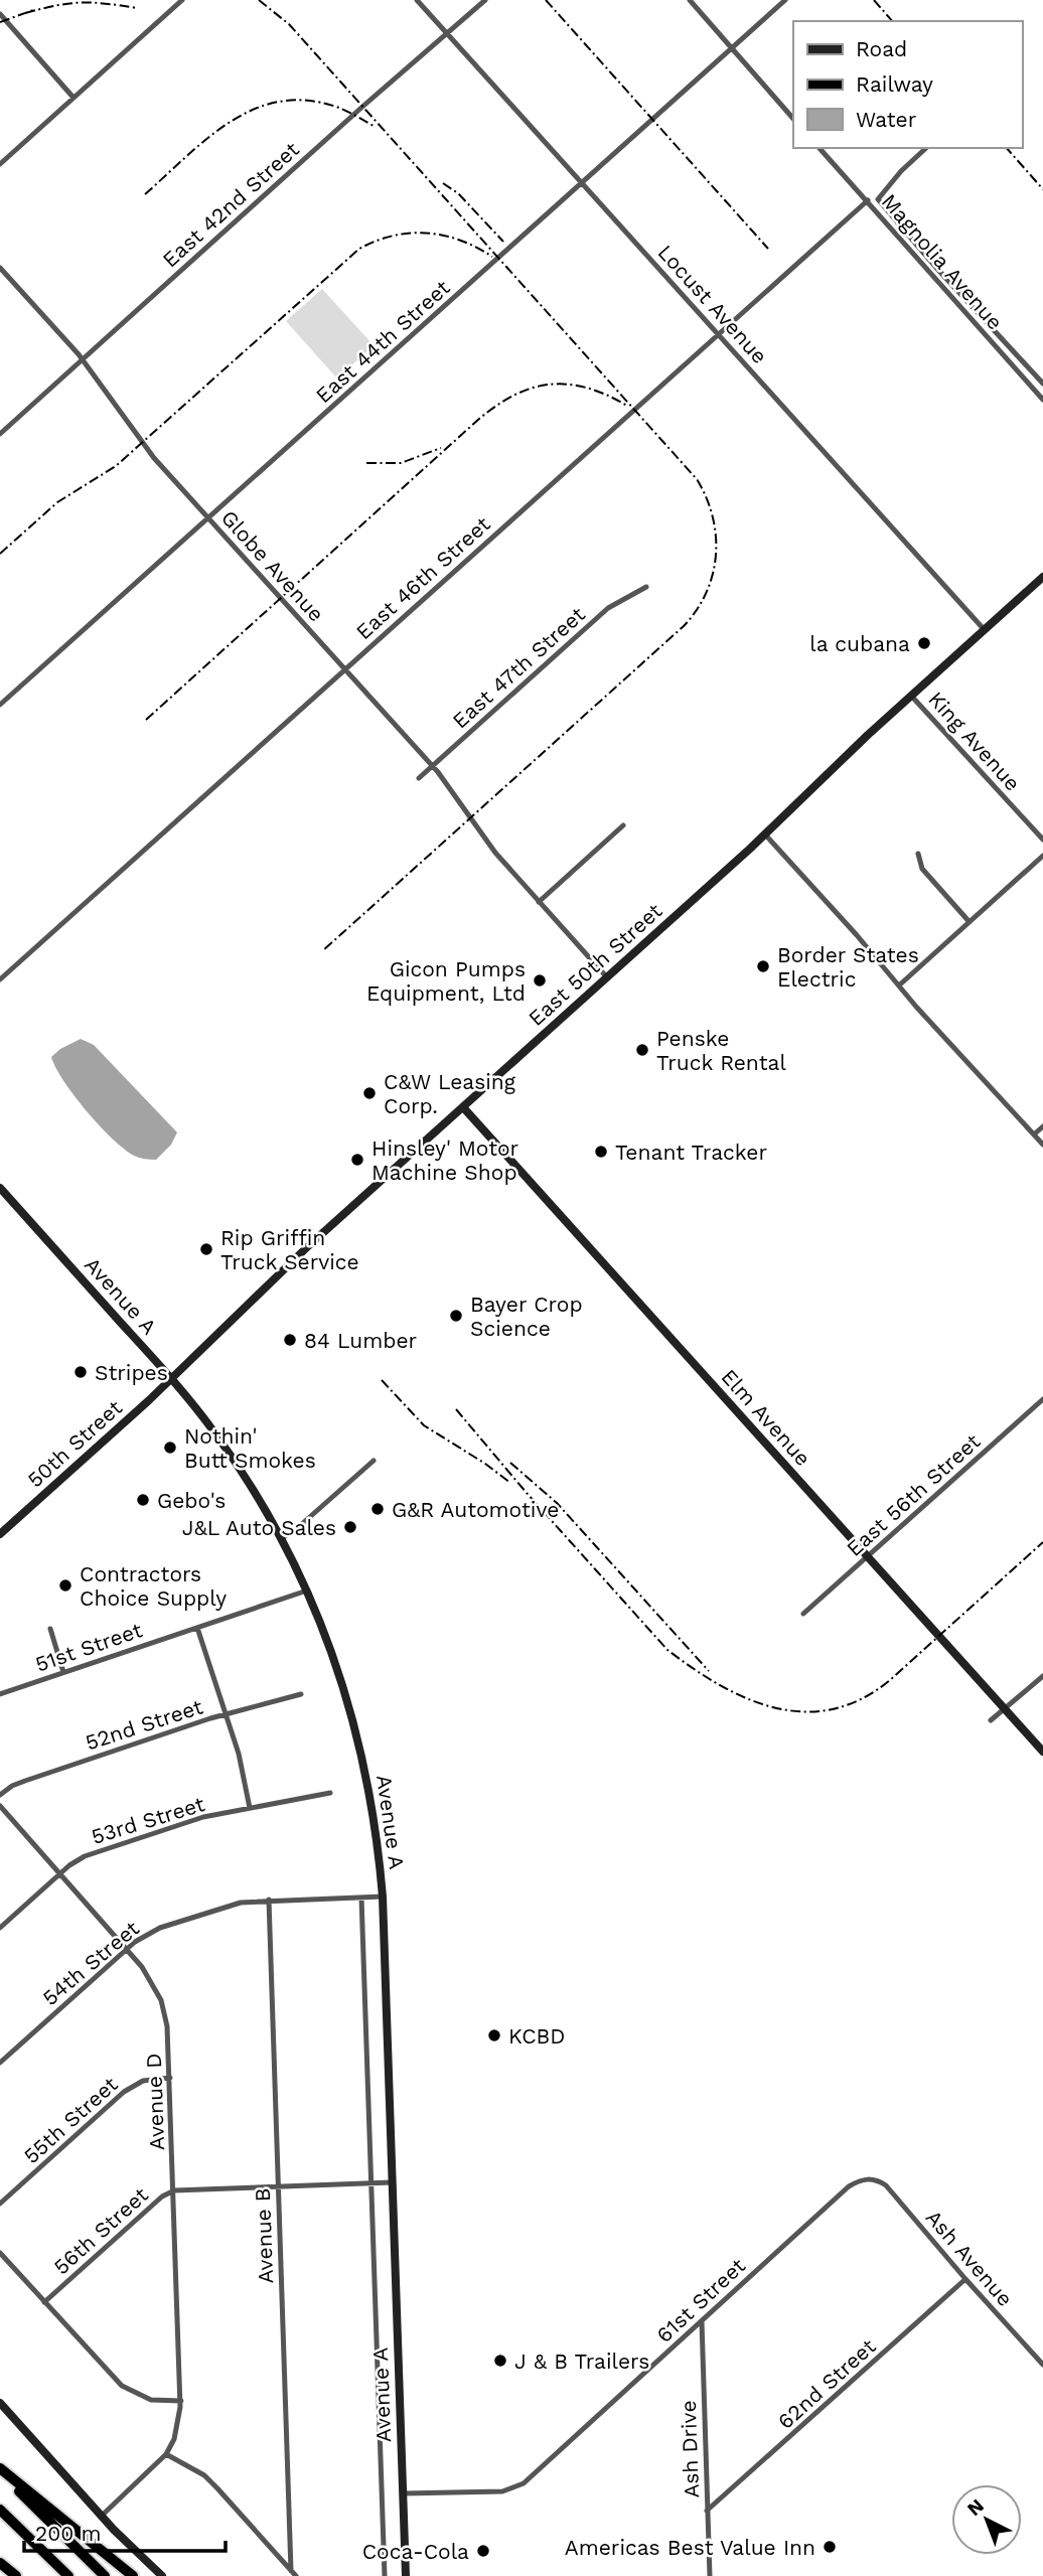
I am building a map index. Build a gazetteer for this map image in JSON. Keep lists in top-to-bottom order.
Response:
{
  "streets": {
    "main road": [
      "East 50th Street",
      "Avenue A",
      "Elm Avenue",
      "50th Street"
    ],
    "street": [
      "East 42nd Street",
      "Magnolia Avenue",
      "Locust Avenue",
      "East 44th Street",
      "Globe Avenue",
      "East 46th Street",
      "East 47th Street",
      "King Avenue",
      "East 56th Street",
      "51st Street",
      "52nd Street",
      "53rd Street",
      "54th Street",
      "Avenue D",
      "55th Street",
      "56th Street",
      "Avenue B",
      "Ash Avenue",
      "61st Street",
      "62nd Street",
      "Ash Drive"
    ]
  },
  "crossings": [
    ["East 42nd Street", "Locust Avenue"],
    ["East 42nd Street", "Globe Avenue"],
    ["Magnolia Avenue", "East 46th Street"],
    ["Locust Avenue", "East 44th Street"],
    ["Locust Avenue", "East 46th Street"],
    ["Locust Avenue", "East 50th Street"],
    ["East 44th Street", "Globe Avenue"],
    ["Globe Avenue", "East 46th Street"],
    ["Globe Avenue", "East 47th Street"],
    ["Globe Avenue", "East 50th Street"],
    ["King Avenue", "East 50th Street"],
    ["East 50th Street", "Avenue A"],
    ["East 50th Street", "Elm Avenue"],
    ["East 50th Street", "50th Street"],
    ["Avenue A", "50th Street"],
    ["Avenue A", "51st Street"],
    ["Avenue A", "54th Street"],
    ["Avenue A", "56th Street"],
    ["Avenue A", "61st Street"],
    ["Elm Avenue", "East 56th Street"],
    ["53rd Street", "Avenue D"],
    ["54th Street", "Avenue D"],
    ["54th Street", "Avenue B"],
    ["Avenue D", "55th Street"],
    ["Avenue D", "56th Street"],
    ["56th Street", "Avenue B"],
    ["Ash Avenue", "61st Street"],
    ["Ash Avenue", "62nd Street"],
    ["61st Street", "Ash Drive"],
    ["62nd Street", "Ash Drive"]
  ],
  "places": [
    "la cubana",
    "Border States Electric",
    "Gicon Pumps Equipment, Ltd",
    "Penske Truck Rental",
    "C&W Leasing Corp.",
    "Tenant Tracker",
    "Hinsley' Motor Machine Shop",
    "Rip Griffin Truck Service",
    "Bayer Crop Science",
    "84 Lumber",
    "Stripes",
    "Nothin' Butt Smokes",
    "Gebo's",
    "G&R Automotive",
    "J&L Auto Sales",
    "Contractors Choice Supply",
    "KCBD",
    "J & B Trailers",
    "Americas Best Value Inn",
    "Coca-Cola"
  ],
  "legend": ["Road", "Railway", "Water"],
  "scale_bar": "200 m",
  "north": "top left"
}
